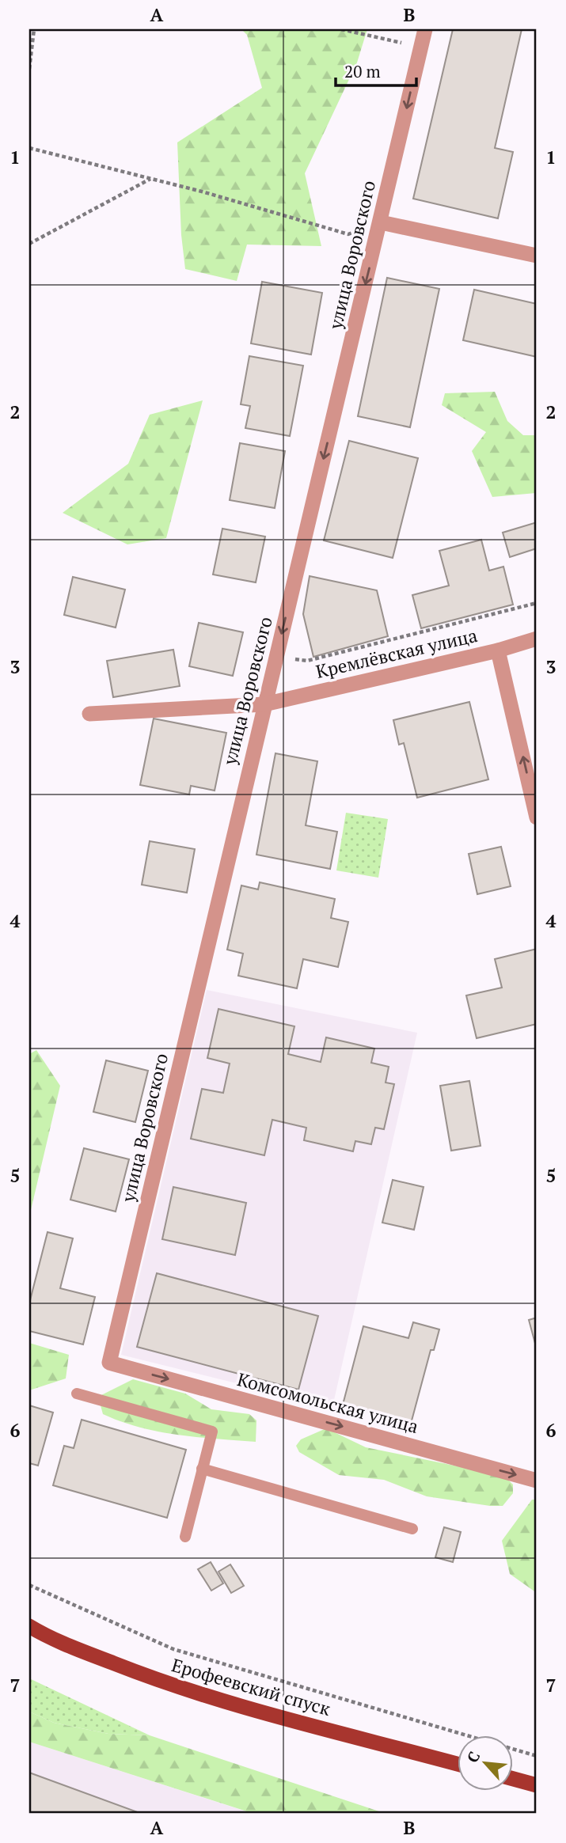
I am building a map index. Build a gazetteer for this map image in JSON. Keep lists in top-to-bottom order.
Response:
{
  "streets": {
    "main road": ["Ерофеевский спуск"],
    "street": ["улица Воровского", "Кремлёвская улица", "Комсомольская улица"]
  },
  "crossings": [
    ["улица Воровского", "Кремлёвская улица"],
    ["улица Воровского", "Комсомольская улица"]
  ],
  "one_way": ["улица Воровского", "Комсомольская улица"],
  "scale_bar": "20 m",
  "north": "top left",
  "grid": {
    "columns": ["A", "B"],
    "rows": [
      "1",
      "2",
      "3",
      "4",
      "5",
      "6",
      "7"
    ]
  }
}
